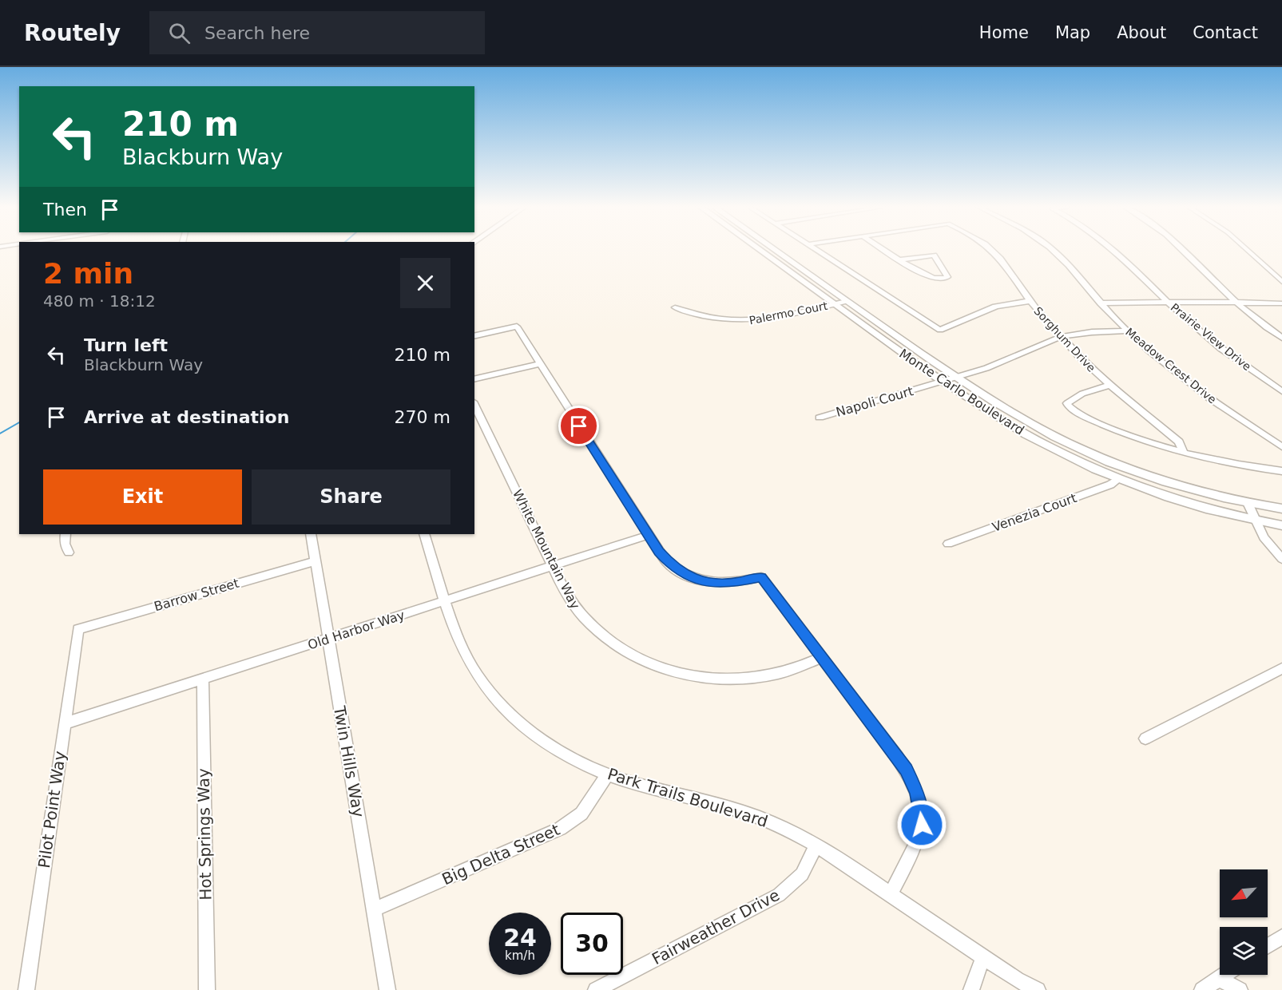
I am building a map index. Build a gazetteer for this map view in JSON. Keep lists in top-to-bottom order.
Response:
{
  "streets": {
    "main road": ["Monte Carlo Boulevard"],
    "street": [
      "Palermo Court",
      "Prairie View Drive",
      "Sorghum Drive",
      "Meadow Crest Drive",
      "Napoli Court",
      "Venezia Court",
      "White Mountain Way",
      "Barrow Street",
      "Old Harbor Way",
      "Twin Hills Way",
      "Park Trails Boulevard",
      "Pilot Point Way",
      "Hot Springs Way",
      "Big Delta Street",
      "Fairweather Drive"
    ]
  },
  "crossings": [
    ["Palermo Court", "Monte Carlo Boulevard"],
    ["Sorghum Drive", "Napoli Court"],
    ["Meadow Crest Drive", "Napoli Court"],
    ["Monte Carlo Boulevard", "Napoli Court"],
    ["Monte Carlo Boulevard", "Venezia Court"],
    ["White Mountain Way", "Old Harbor Way"],
    ["Barrow Street", "Twin Hills Way"],
    ["Barrow Street", "Pilot Point Way"],
    ["Old Harbor Way", "Twin Hills Way"],
    ["Old Harbor Way", "Park Trails Boulevard"],
    ["Old Harbor Way", "Pilot Point Way"],
    ["Old Harbor Way", "Hot Springs Way"],
    ["Twin Hills Way", "Big Delta Street"],
    ["Park Trails Boulevard", "Big Delta Street"],
    ["Park Trails Boulevard", "Fairweather Drive"]
  ],
  "north": "bottom left",
  "page": {
    "header": "Routely",
    "search": "Search here",
    "nav": [
      "Home",
      "Map",
      "About",
      "Contact"
    ],
    "turn": ["210 m", "Blackburn Way"],
    "then": "Then",
    "heading": ["2 min", "480 m · 18:12"],
    "list": [
      {
        "name": "Turn left",
        "note": "Blackburn Way",
        "value": "210 m"
      },
      {
        "name": "Arrive at destination",
        "value": "270 m"
      }
    ],
    "buttons": ["Exit", "Share"],
    "speed": "24 km/h",
    "limit": "30"
  }
}
